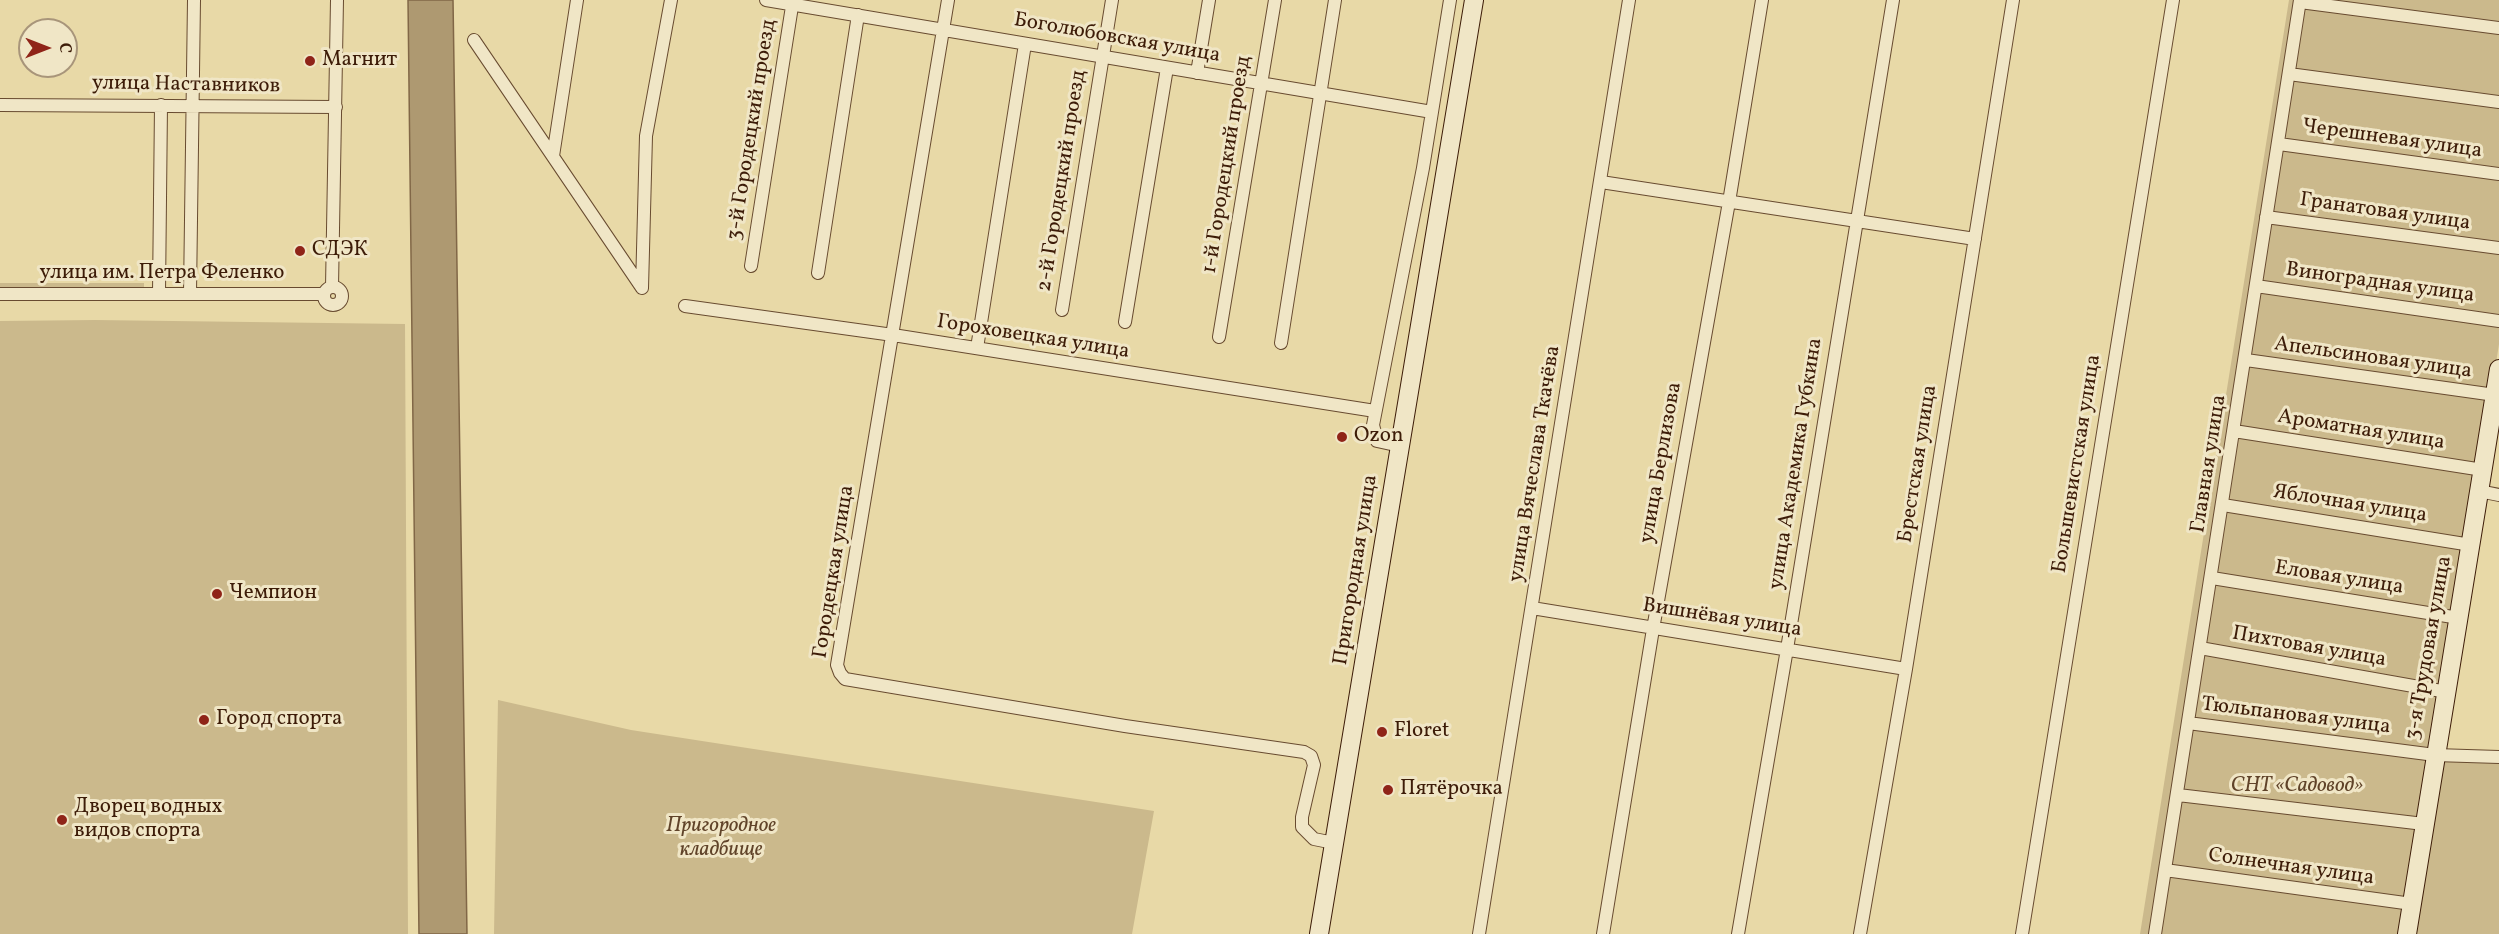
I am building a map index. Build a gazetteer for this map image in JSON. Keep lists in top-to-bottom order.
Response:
{
  "streets": {
    "street": [
      "Боголюбовская улица",
      "улица Наставников",
      "3-й Городецкий проезд",
      "Черешневая улица",
      "1-й Городецкий проезд",
      "2-й Городецкий проезд",
      "Гранатовая улица",
      "улица им. Петра Феленко",
      "Виноградная улица",
      "Гороховецкая улица",
      "Апельсиновая улица",
      "Ароматная улица",
      "улица Берлизова",
      "улица Вячеслава Ткачёва",
      "улица Академика Губкина",
      "Брестская улица",
      "Большевистская улица",
      "Главная улица",
      "Яблочная улица",
      "Пригородная улица",
      "Городецкая улица",
      "Еловая улица",
      "Вишнёвая улица",
      "Пихтовая улица",
      "3-я Трудовая улица",
      "Тюльпановая улица",
      "Солнечная улица"
    ]
  },
  "crossings": [
    ["Боголюбовская улица", "3-й Городецкий проезд"],
    ["Боголюбовская улица", "1-й Городецкий проезд"],
    ["Боголюбовская улица", "2-й Городецкий проезд"],
    ["Боголюбовская улица", "Городецкая улица"],
    ["улица Наставников", "улица им. Петра Феленко"],
    ["Черешневая улица", "Главная улица"],
    ["Гранатовая улица", "Главная улица"],
    ["Виноградная улица", "Главная улица"],
    ["Гороховецкая улица", "Городецкая улица"],
    ["Апельсиновая улица", "Главная улица"],
    ["Апельсиновая улица", "3-я Трудовая улица"],
    ["Ароматная улица", "Главная улица"],
    ["Ароматная улица", "3-я Трудовая улица"],
    ["улица Берлизова", "Вишнёвая улица"],
    ["улица Вячеслава Ткачёва", "Вишнёвая улица"],
    ["улица Академика Губкина", "Вишнёвая улица"],
    ["Брестская улица", "Вишнёвая улица"],
    ["Главная улица", "Яблочная улица"],
    ["Главная улица", "Еловая улица"],
    ["Главная улица", "Пихтовая улица"],
    ["Главная улица", "Тюльпановая улица"],
    ["Главная улица", "Солнечная улица"],
    ["Яблочная улица", "3-я Трудовая улица"],
    ["Пригородная улица", "Городецкая улица"],
    ["Еловая улица", "3-я Трудовая улица"],
    ["Пихтовая улица", "3-я Трудовая улица"],
    ["3-я Трудовая улица", "Тюльпановая улица"],
    ["3-я Трудовая улица", "Солнечная улица"]
  ],
  "parks": ["СНТ «Садовод»", "Пригородное кладбище"],
  "places": [
    "Магнит",
    "СДЭК",
    "Ozon",
    "Чемпион",
    "Город спорта",
    "Floret",
    "Пятёрочка",
    "Дворец водных видов спорта"
  ],
  "north": "right"
}
